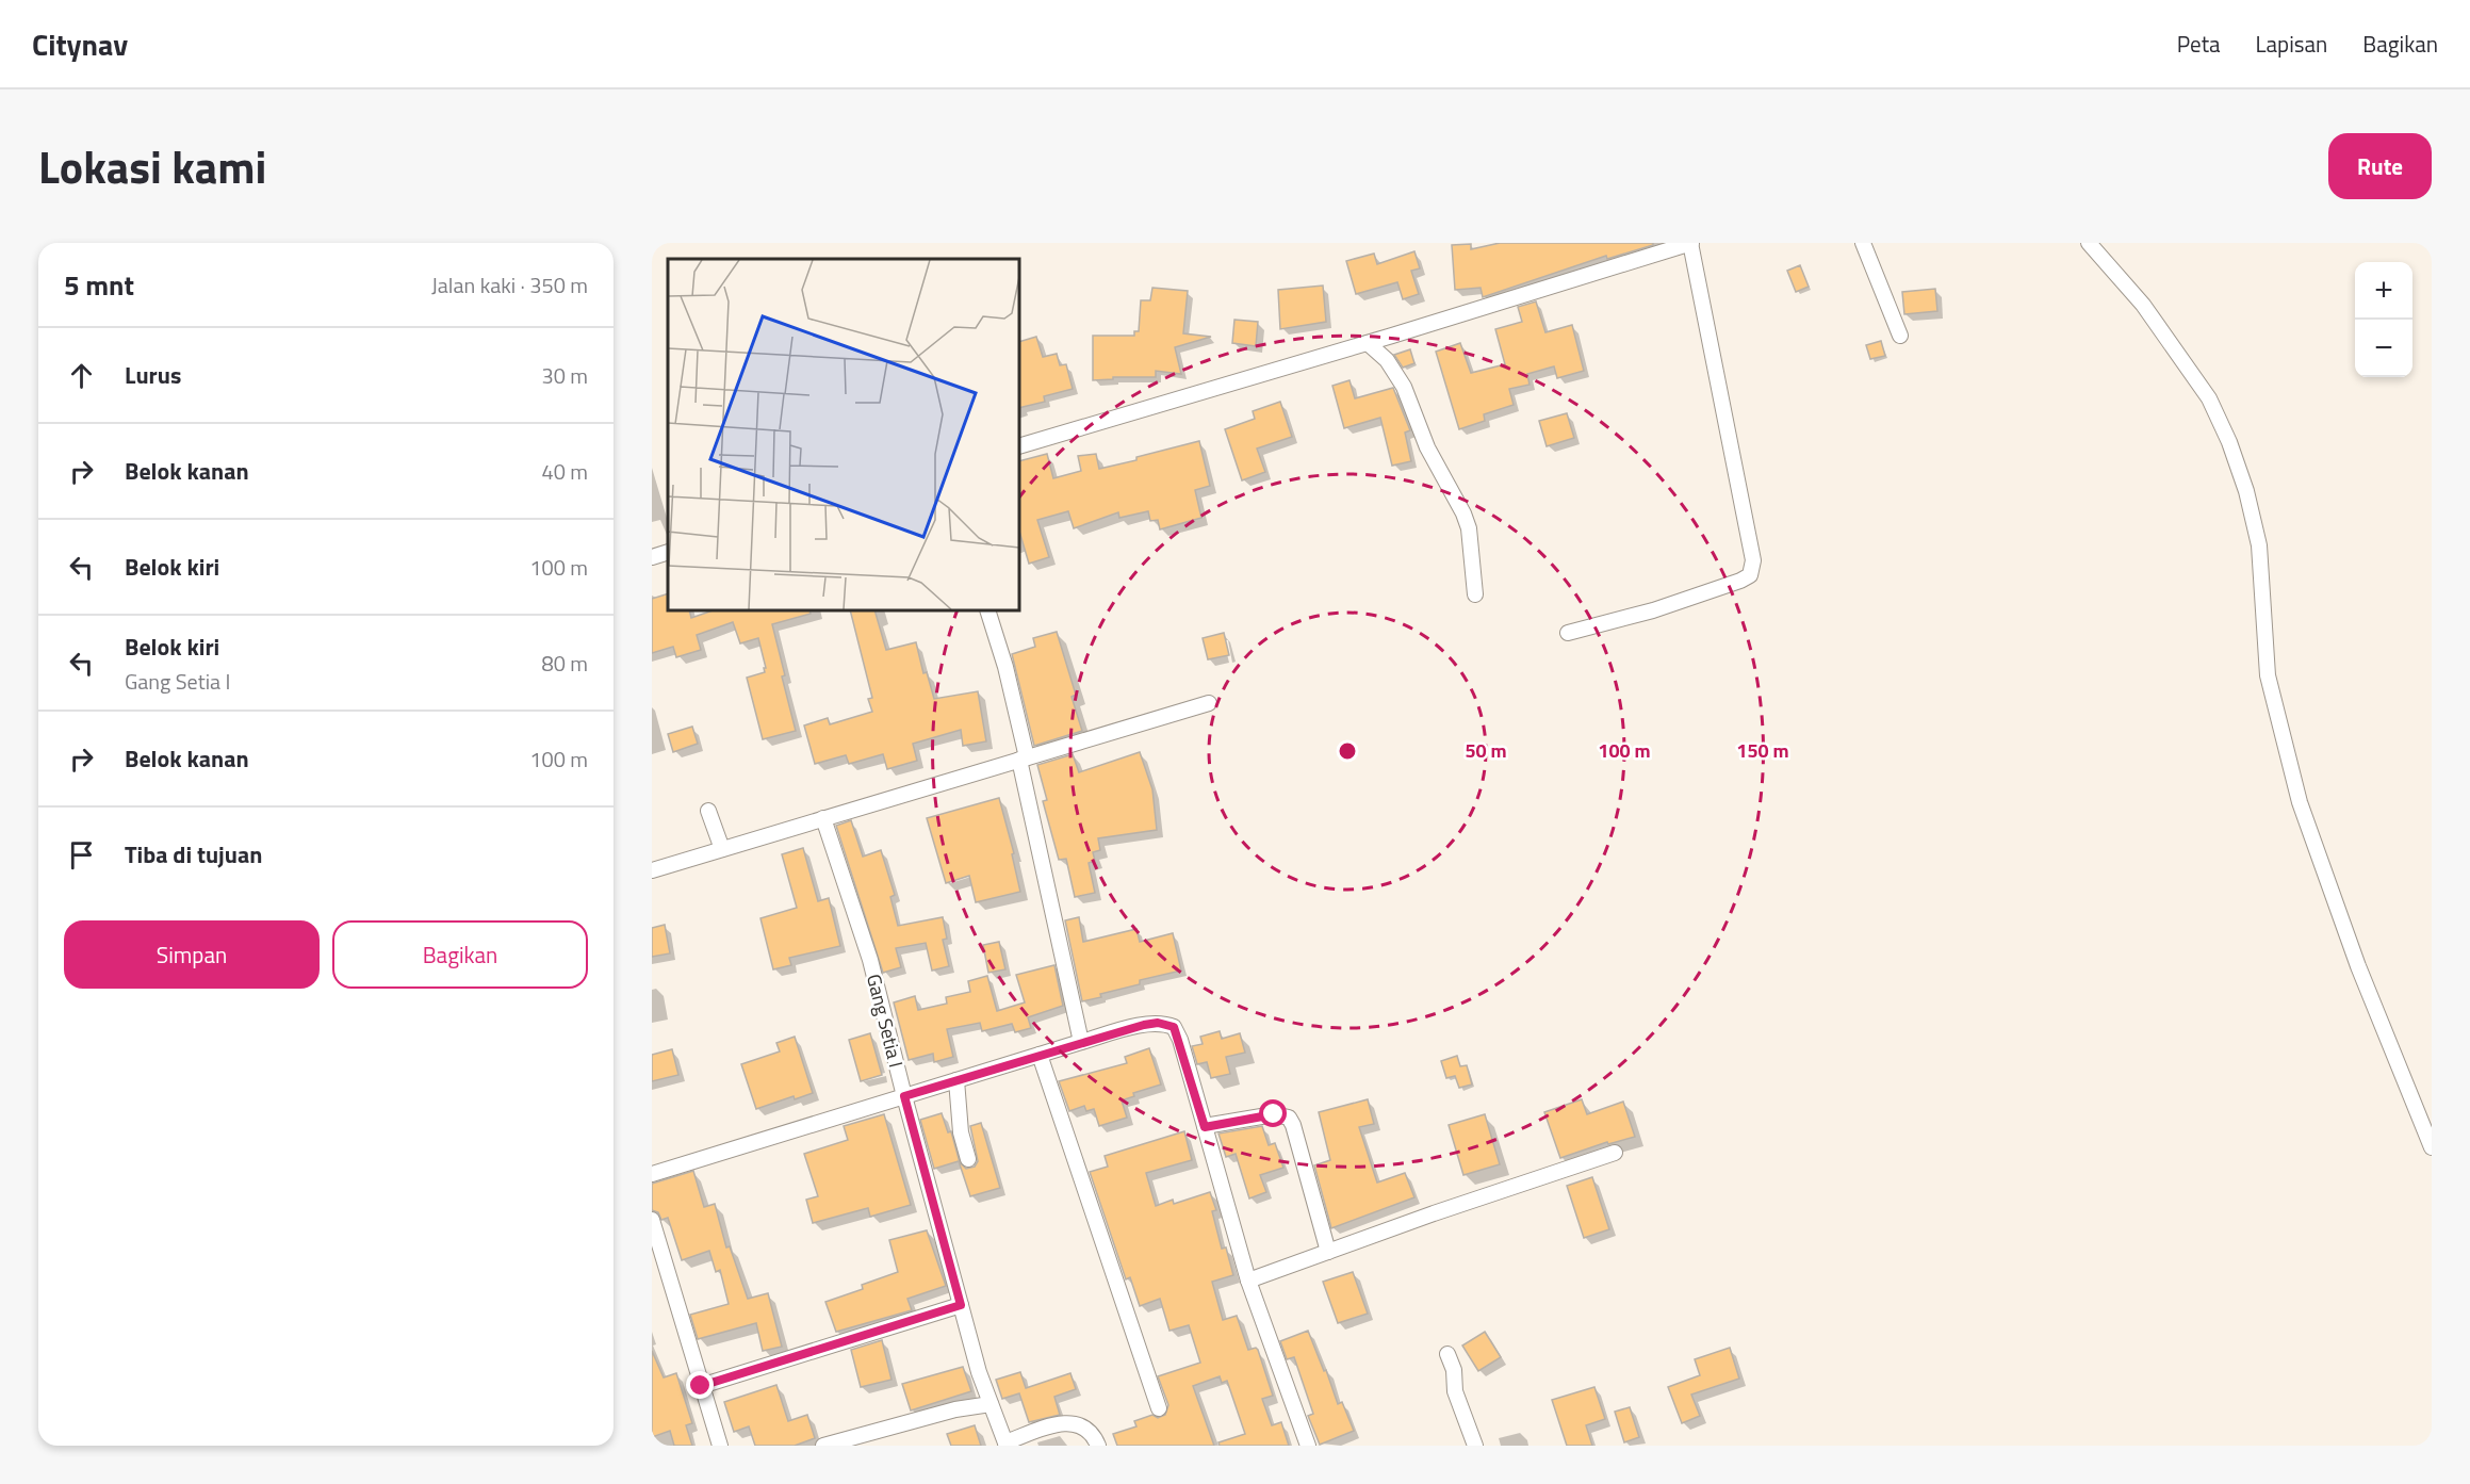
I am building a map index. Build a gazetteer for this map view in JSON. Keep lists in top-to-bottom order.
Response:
{
  "streets": {
    "street": ["Gang Setia I"]
  },
  "page": {
    "header": "Citynav",
    "nav": ["Peta", "Lapisan", "Bagikan"],
    "title": "Lokasi kami",
    "buttons": [
      "Rute",
      ["Simpan", "Bagikan"]
    ],
    "heading": ["5 mnt", "Jalan kaki · 350 m"],
    "map_buttons": ["+", "−"],
    "list": [
      ["Lurus", "30 m"],
      ["Belok kanan", "40 m"],
      ["Belok kiri", "100 m"],
      ["Belok kiri", "Gang Setia I", "80 m"],
      ["Belok kanan", "100 m"],
      "Tiba di tujuan"
    ]
  },
  "rings": ["50 m", "100 m", "150 m"]
}
